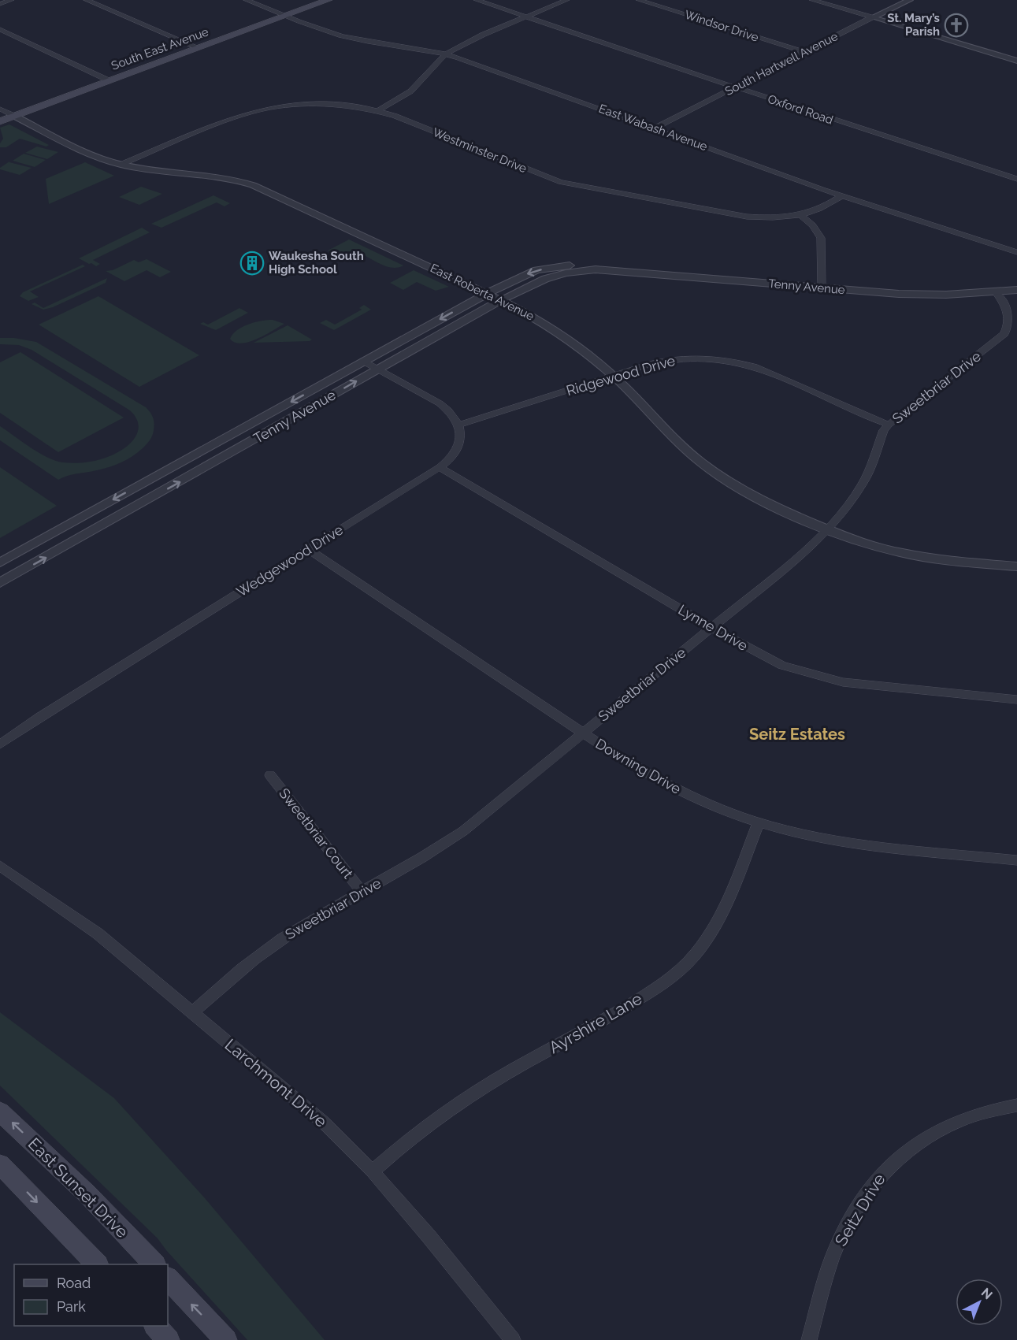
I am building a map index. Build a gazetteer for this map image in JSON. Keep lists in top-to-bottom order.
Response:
{
  "streets": {
    "main road": ["South East Avenue", "East Sunset Drive"],
    "street": [
      "Windsor Drive",
      "South Hartwell Avenue",
      "Oxford Road",
      "East Wabash Avenue",
      "Westminster Drive",
      "Tenny Avenue",
      "East Roberta Avenue",
      "Ridgewood Drive",
      "Sweetbriar Drive",
      "Wedgewood Drive",
      "Lynne Drive",
      "Downing Drive",
      "Sweetbriar Court",
      "Ayrshire Lane",
      "Larchmont Drive",
      "Seitz Drive"
    ]
  },
  "crossings": [
    ["Windsor Drive", "South Hartwell Avenue"],
    ["South East Avenue", "East Wabash Avenue"],
    ["South East Avenue", "East Roberta Avenue"],
    ["South Hartwell Avenue", "Oxford Road"],
    ["South Hartwell Avenue", "East Wabash Avenue"],
    ["East Wabash Avenue", "Westminster Drive"],
    ["Westminster Drive", "East Roberta Avenue"],
    ["Tenny Avenue", "East Roberta Avenue"],
    ["Tenny Avenue", "Sweetbriar Drive"],
    ["East Roberta Avenue", "Ridgewood Drive"],
    ["East Roberta Avenue", "Sweetbriar Drive"],
    ["Ridgewood Drive", "Sweetbriar Drive"],
    ["Ridgewood Drive", "Wedgewood Drive"],
    ["Sweetbriar Drive", "Lynne Drive"],
    ["Sweetbriar Drive", "Downing Drive"],
    ["Sweetbriar Drive", "Sweetbriar Court"],
    ["Sweetbriar Drive", "Larchmont Drive"],
    ["Wedgewood Drive", "Lynne Drive"],
    ["Wedgewood Drive", "Downing Drive"],
    ["Downing Drive", "Ayrshire Lane"],
    ["Ayrshire Lane", "Larchmont Drive"]
  ],
  "districts": ["Seitz Estates"],
  "places": {
    "church": ["St. Mary’s Parish"],
    "building": ["Waukesha South High School"]
  },
  "legend": ["Road", "Park"],
  "north": "top right"
}
